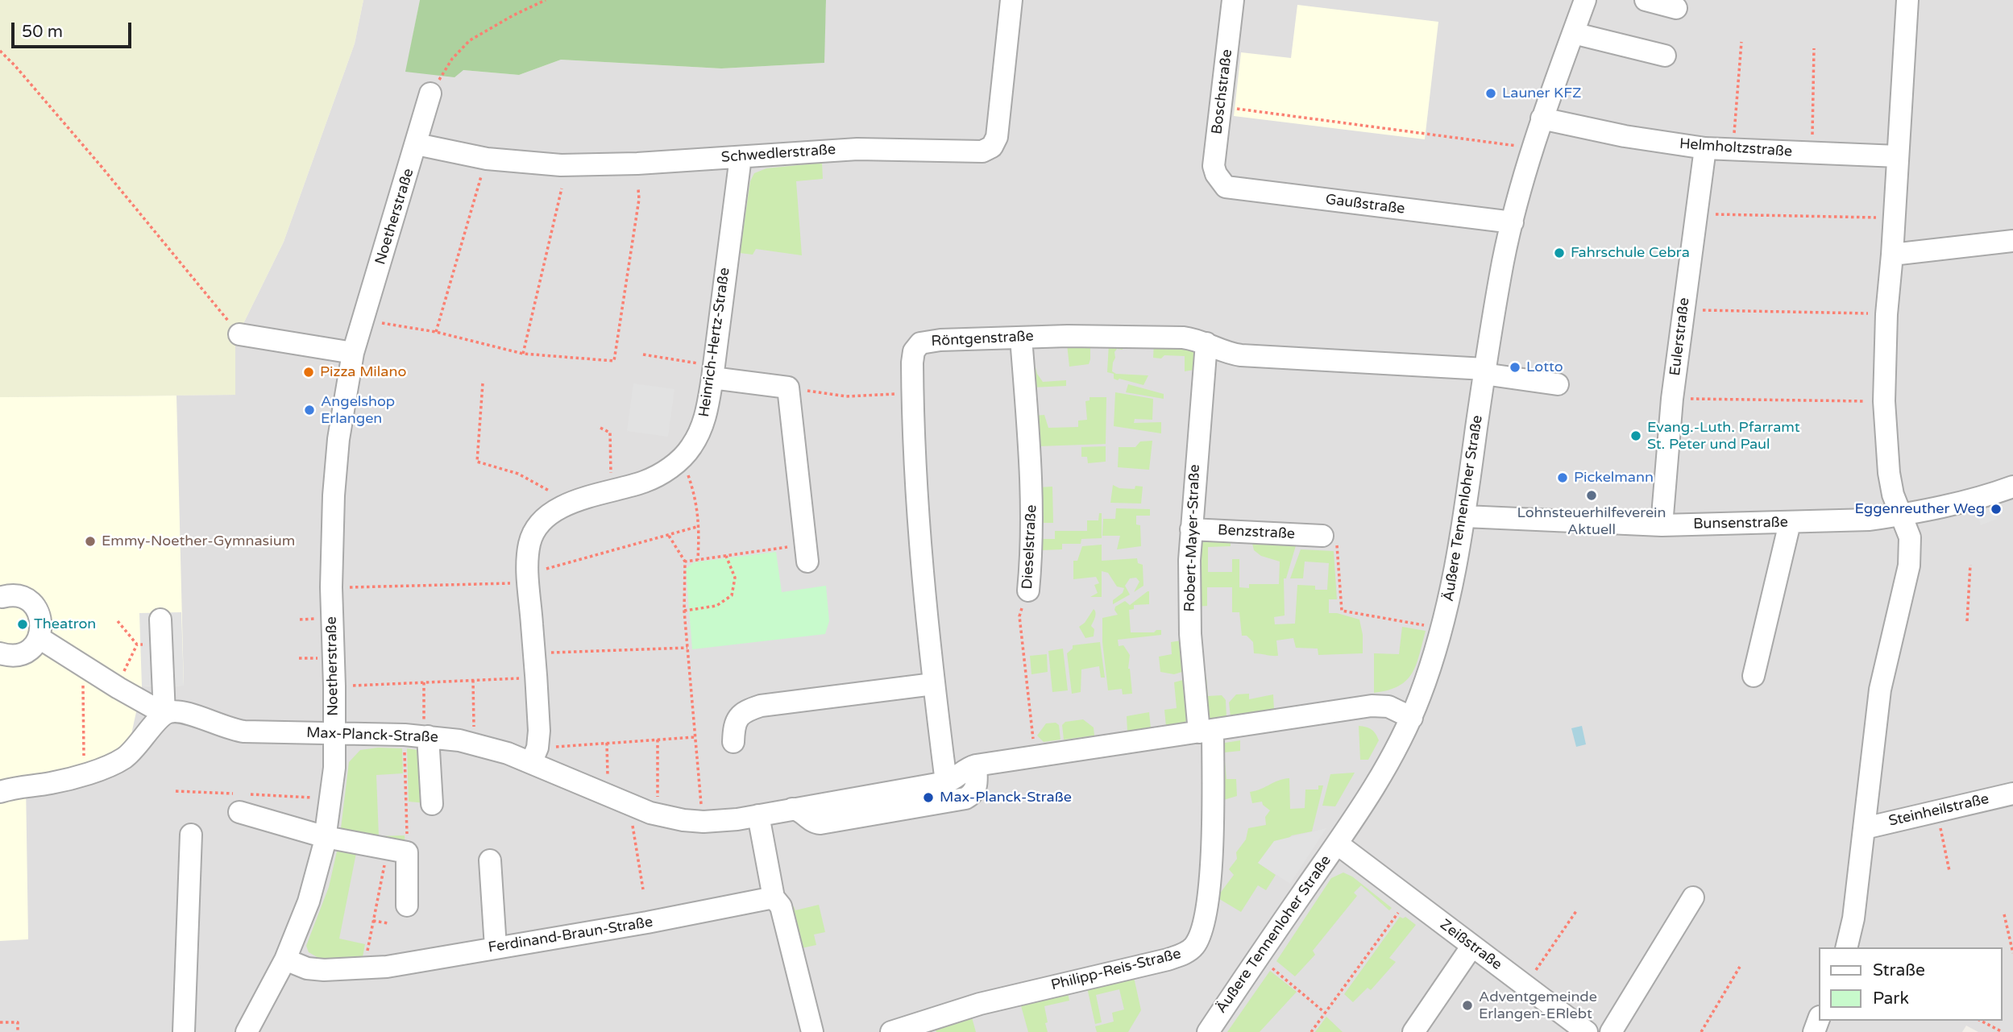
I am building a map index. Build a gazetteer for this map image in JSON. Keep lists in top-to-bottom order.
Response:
{
  "streets": {
    "street": [
      "Boschstraße",
      "Helmholtzstraße",
      "Schwedlerstraße",
      "Gaußstraße",
      "Noetherstraße",
      "Eulerstraße",
      "Röntgenstraße",
      "Heinrich-Hertz-Straße",
      "Äußere Tennenloher Straße",
      "Bunsenstraße",
      "Benzstraße",
      "Robert-Mayer-Straße",
      "Dieselstraße",
      "Max-Planck-Straße",
      "Steinheilstraße",
      "Ferdinand-Braun-Straße",
      "Zeißstraße",
      "Philipp-Reis-Straße"
    ]
  },
  "crossings": [
    ["Boschstraße", "Gaußstraße"],
    ["Helmholtzstraße", "Eulerstraße"],
    ["Helmholtzstraße", "Äußere Tennenloher Straße"],
    ["Schwedlerstraße", "Noetherstraße"],
    ["Schwedlerstraße", "Heinrich-Hertz-Straße"],
    ["Gaußstraße", "Äußere Tennenloher Straße"],
    ["Noetherstraße", "Max-Planck-Straße"],
    ["Noetherstraße", "Ferdinand-Braun-Straße"],
    ["Eulerstraße", "Bunsenstraße"],
    ["Röntgenstraße", "Äußere Tennenloher Straße"],
    ["Röntgenstraße", "Robert-Mayer-Straße"],
    ["Röntgenstraße", "Dieselstraße"],
    ["Röntgenstraße", "Max-Planck-Straße"],
    ["Heinrich-Hertz-Straße", "Max-Planck-Straße"],
    ["Äußere Tennenloher Straße", "Bunsenstraße"],
    ["Äußere Tennenloher Straße", "Max-Planck-Straße"],
    ["Äußere Tennenloher Straße", "Zeißstraße"],
    ["Benzstraße", "Robert-Mayer-Straße"],
    ["Robert-Mayer-Straße", "Max-Planck-Straße"],
    ["Robert-Mayer-Straße", "Philipp-Reis-Straße"],
    ["Dieselstraße", "Max-Planck-Straße"],
    ["Max-Planck-Straße", "Philipp-Reis-Straße"]
  ],
  "places": [
    "Launer KFZ",
    "Fahrschule Cebra",
    "Lotto",
    "Pizza Milano",
    "Angelshop Erlangen",
    "Evang.-Luth. Pfarramt St. Peter und Paul",
    "Pickelmann",
    "Lohnsteuerhilfeverein Aktuell",
    "Eggenreuther Weg",
    "Emmy-Noether-Gymnasium",
    "Theatron",
    "Max-Planck-Straße",
    "Adventgemeinde Erlangen-ERlebt"
  ],
  "legend": ["Straße", "Park"],
  "scale_bar": "50 m"
}
